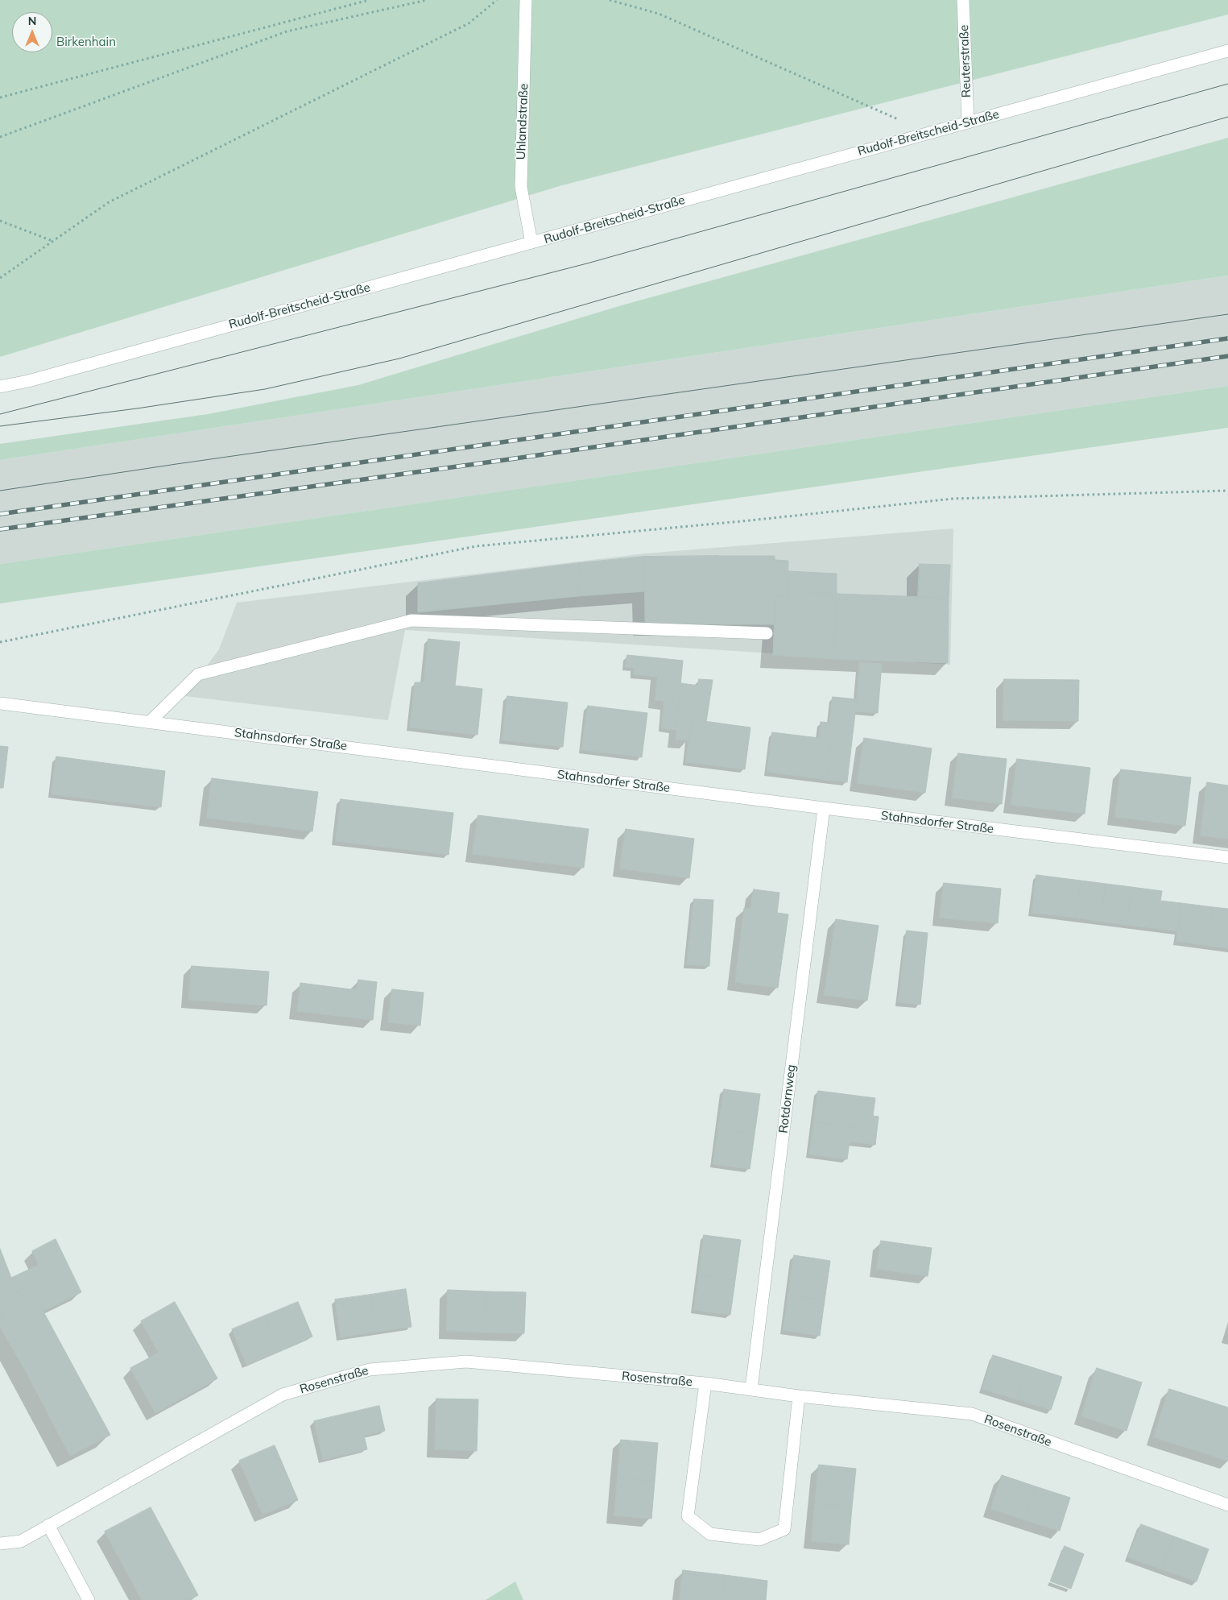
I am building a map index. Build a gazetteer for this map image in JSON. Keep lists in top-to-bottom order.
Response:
{
  "streets": {
    "street": [
      "Reuterstraße",
      "Uhlandstraße",
      "Rudolf-Breitscheid-Straße",
      "Stahnsdorfer Straße",
      "Rotdornweg",
      "Rosenstraße"
    ]
  },
  "crossings": [
    ["Reuterstraße", "Rudolf-Breitscheid-Straße"],
    ["Uhlandstraße", "Rudolf-Breitscheid-Straße"],
    ["Stahnsdorfer Straße", "Rotdornweg"],
    ["Rotdornweg", "Rosenstraße"]
  ],
  "parks": ["Birkenhain"],
  "north": "top"
}
